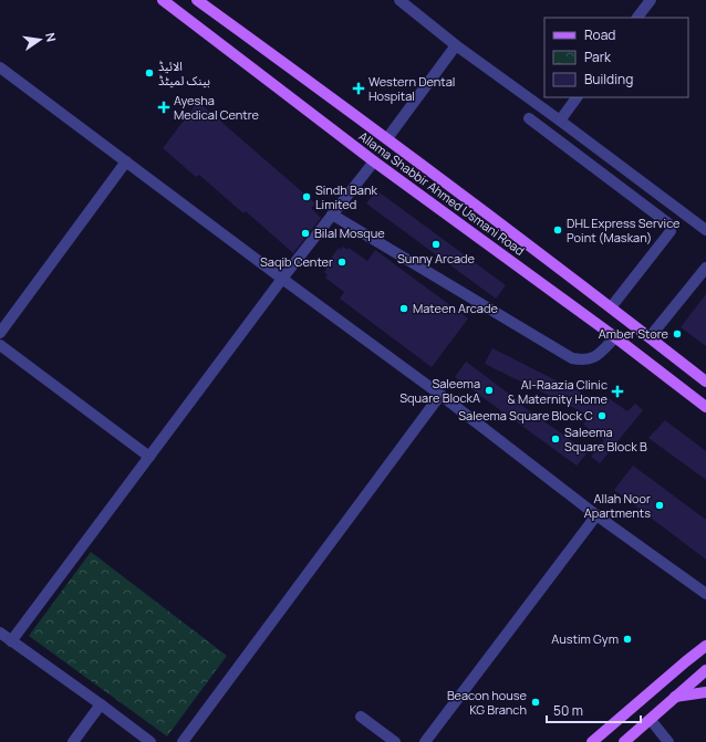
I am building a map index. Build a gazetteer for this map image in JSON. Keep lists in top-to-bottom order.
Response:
{
  "streets": {
    "main road": ["Allama Shabbir Ahmed Usmani Road"]
  },
  "places": {
    "other": [
      "الائیڈ بینک لمیٹڈ",
      "Sindh Bank Limited",
      "DHL Express Service Point (Maskan)",
      "Bilal Mosque",
      "Sunny Arcade",
      "Saqib Center",
      "Mateen Arcade",
      "Amber Store",
      "Saleema Square BlockA",
      "Saleema Square Block C",
      "Saleema Square Block B",
      "Allah Noor Apartments",
      "Austim Gym",
      "Beacon house KG Branch"
    ],
    "health": ["Western Dental Hospital", "Ayesha Medical Centre", "Al-Raazia Clinic & Maternity Home"]
  },
  "legend": ["Road", "Park", "Building"],
  "scale_bar": "50 m",
  "north": "right"
}
